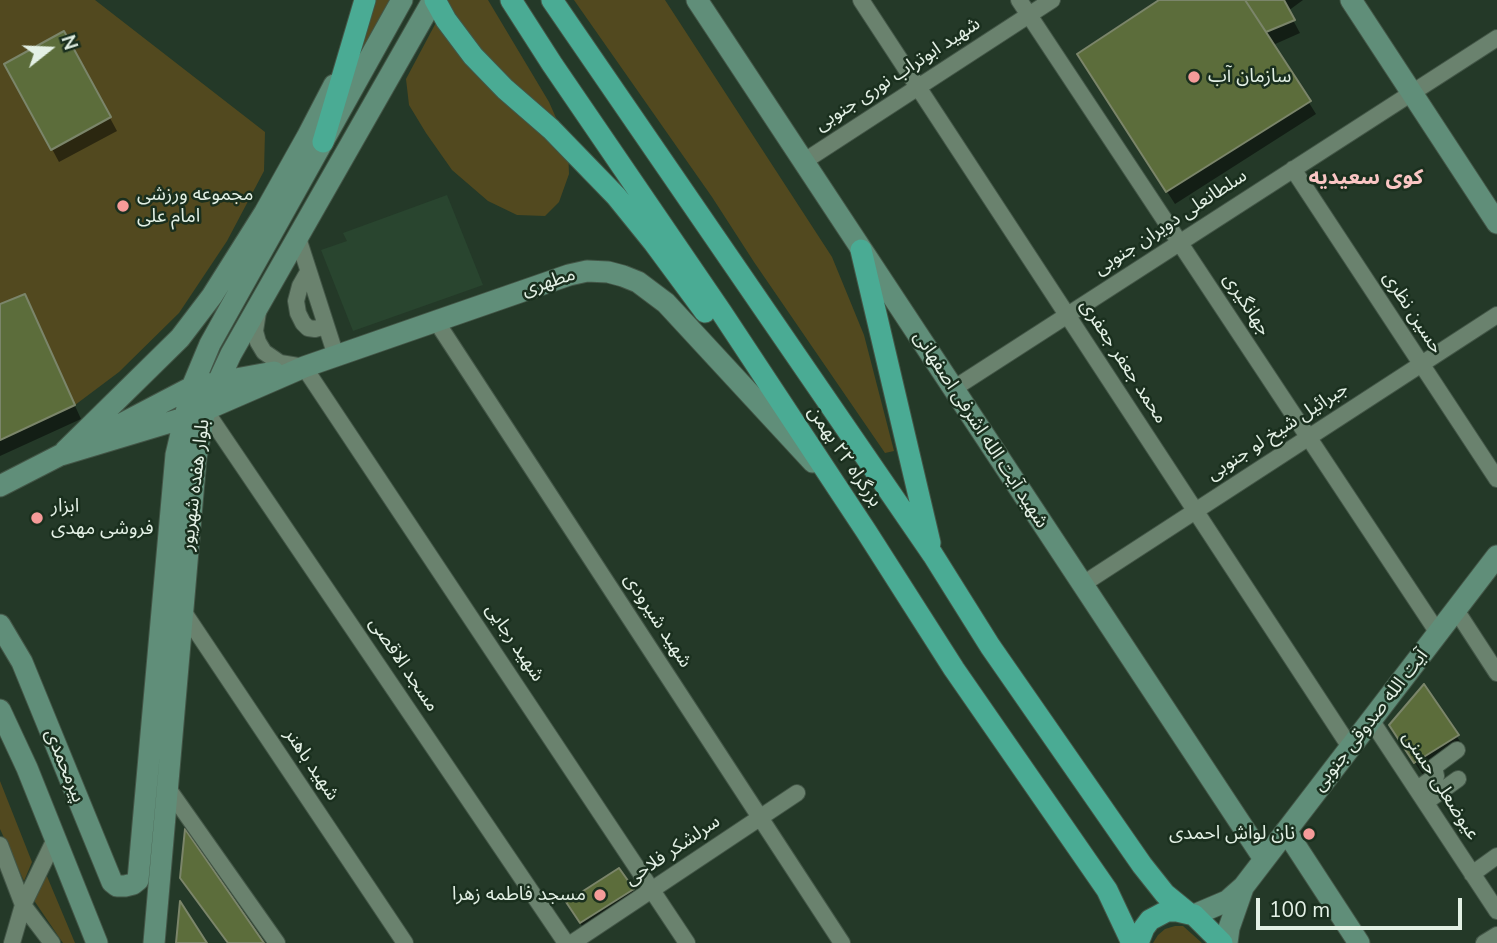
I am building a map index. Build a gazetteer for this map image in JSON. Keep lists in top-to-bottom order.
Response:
{
  "streets": {
    "highway": ["بزرگراه ۲۲ بهمن"],
    "main road": [
      "مطهری",
      "شهید آیت الله اشرفی اصفهانی",
      "بلوار هفده شهریور",
      "آیت الله صدوقی جنوبی",
      "پیرمحمدی"
    ],
    "street": [
      "شهید ابوتراب نوری جنوبی",
      "سلطانعلی دویران جنوبی",
      "جهانگیری",
      "حسین نظری",
      "محمد جعفر جعفری",
      "جبرائیل شیخ لو جنوبی",
      "شهید شیرودی",
      "شهید رجایی",
      "مسجد الاقصی",
      "شهید باهنر",
      "عیوضعلی حسنی",
      "سرلشکر فلاحی"
    ]
  },
  "crossings": [
    ["شهید ابوتراب نوری جنوبی", "جهانگیری"],
    ["شهید ابوتراب نوری جنوبی", "محمد جعفر جعفری"],
    ["شهید ابوتراب نوری جنوبی", "شهید آیت الله اشرفی اصفهانی"],
    ["سلطانعلی دویران جنوبی", "جهانگیری"],
    ["سلطانعلی دویران جنوبی", "حسین نظری"],
    ["سلطانعلی دویران جنوبی", "محمد جعفر جعفری"],
    ["سلطانعلی دویران جنوبی", "شهید آیت الله اشرفی اصفهانی"],
    ["مطهری", "شهید شیرودی"],
    ["مطهری", "شهید رجایی"],
    ["جهانگیری", "جبرائیل شیخ لو جنوبی"],
    ["جهانگیری", "آیت الله صدوقی جنوبی"],
    ["حسین نظری", "جبرائیل شیخ لو جنوبی"],
    ["محمد جعفر جعفری", "جبرائیل شیخ لو جنوبی"],
    ["محمد جعفر جعفری", "آیت الله صدوقی جنوبی"],
    ["شهید آیت الله اشرفی اصفهانی", "جبرائیل شیخ لو جنوبی"],
    ["شهید آیت الله اشرفی اصفهانی", "آیت الله صدوقی جنوبی"],
    ["بلوار هفده شهریور", "مسجد الاقصی"],
    ["بلوار هفده شهریور", "شهید باهنر"],
    ["بلوار هفده شهریور", "پیرمحمدی"],
    ["شهید شیرودی", "سرلشکر فلاحی"],
    ["شهید رجایی", "سرلشکر فلاحی"],
    ["مسجد الاقصی", "سرلشکر فلاحی"],
    ["آیت الله صدوقی جنوبی", "عیوضعلی حسنی"]
  ],
  "districts": ["کوی سعیدیه"],
  "places": [
    "سازمان آب",
    "مجموعه ورزشی امام علی",
    "ابزار فروشی مهدی",
    "نان لواش احمدی",
    "مسجد فاطمه زهرا"
  ],
  "scale_bar": "100 m",
  "north": "right"
}
